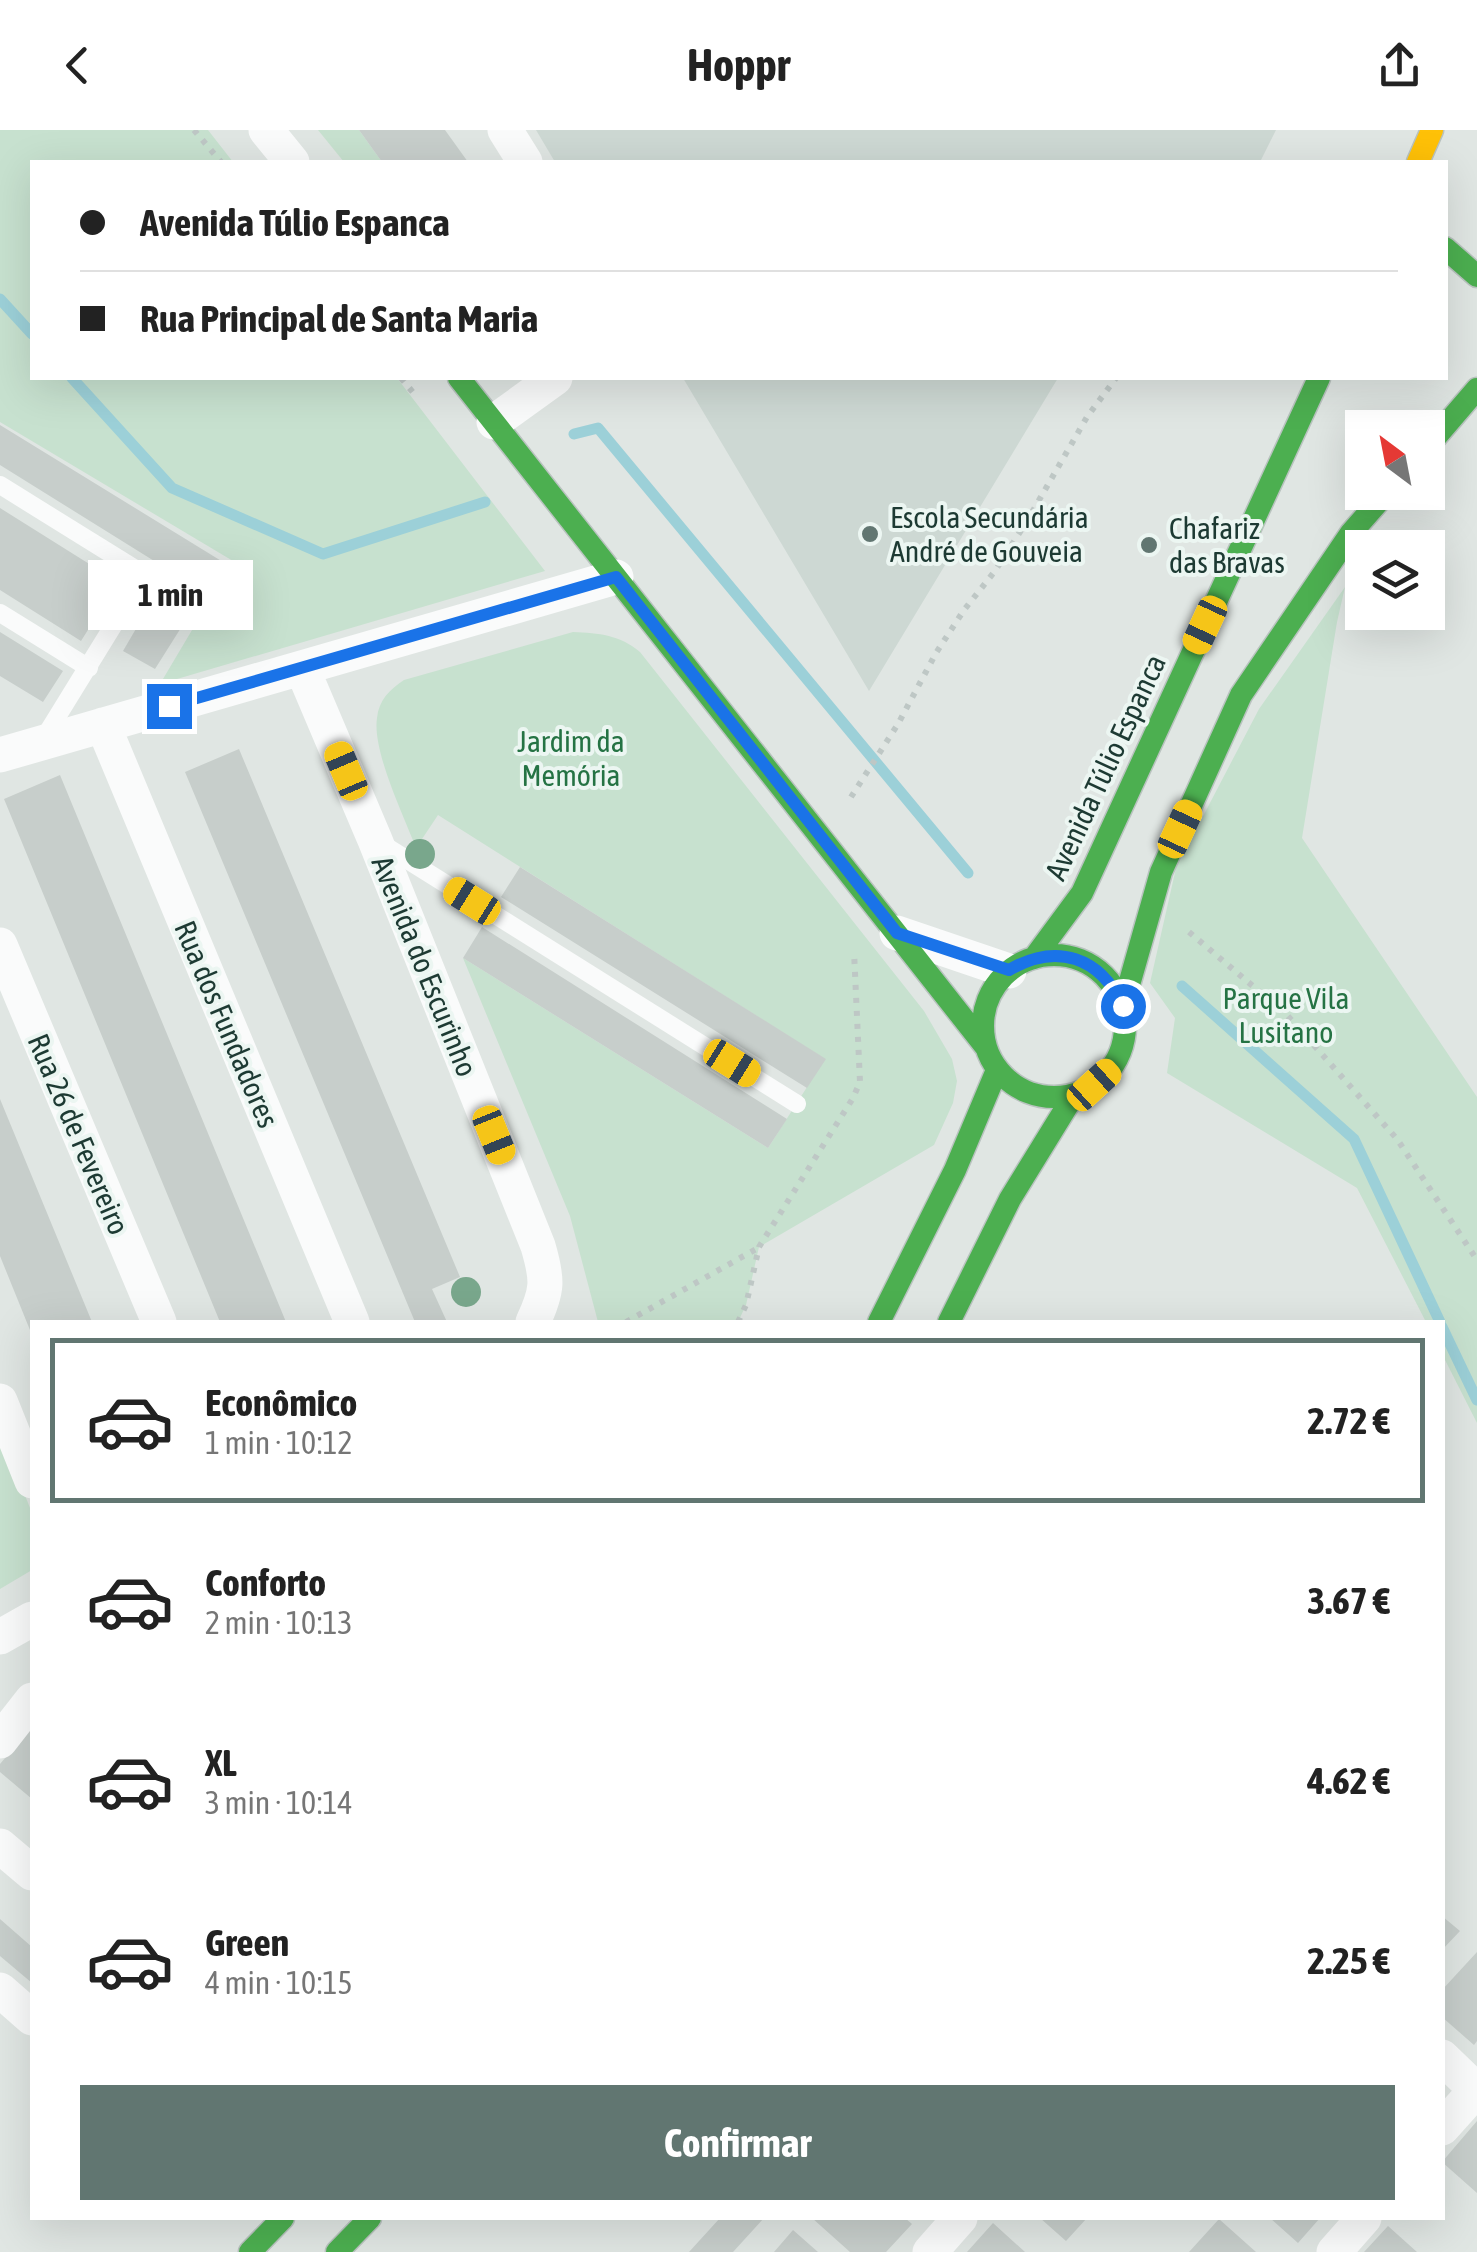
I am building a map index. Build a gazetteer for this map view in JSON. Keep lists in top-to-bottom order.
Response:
{
  "streets": {
    "main road": ["Avenida Túlio Espanca"],
    "street": ["Avenida do Escurinho", "Rua dos Fundadores", "Rua 26 de Fevereiro"]
  },
  "parks": ["Jardim da Memória", "Parque Vila Lusitano"],
  "places": ["Escola Secundária André de Gouveia", "Chafariz das Bravas"],
  "north": "top left",
  "page": {
    "header": "Hoppr",
    "banner": ["Avenida Túlio Espanca", "Rua Principal de Santa Maria"],
    "bubble": "1 min",
    "list": [
      {
        "name": "Econômico",
        "note": "1 min · 10:12",
        "value": "2.72 €"
      },
      {
        "name": "Conforto",
        "note": "2 min · 10:13",
        "value": "3.67 €"
      },
      {
        "name": "XL",
        "note": "3 min · 10:14",
        "value": "4.62 €"
      },
      {
        "name": "Green",
        "note": "4 min · 10:15",
        "value": "2.25 €"
      }
    ],
    "buttons": "Confirmar"
  }
}
